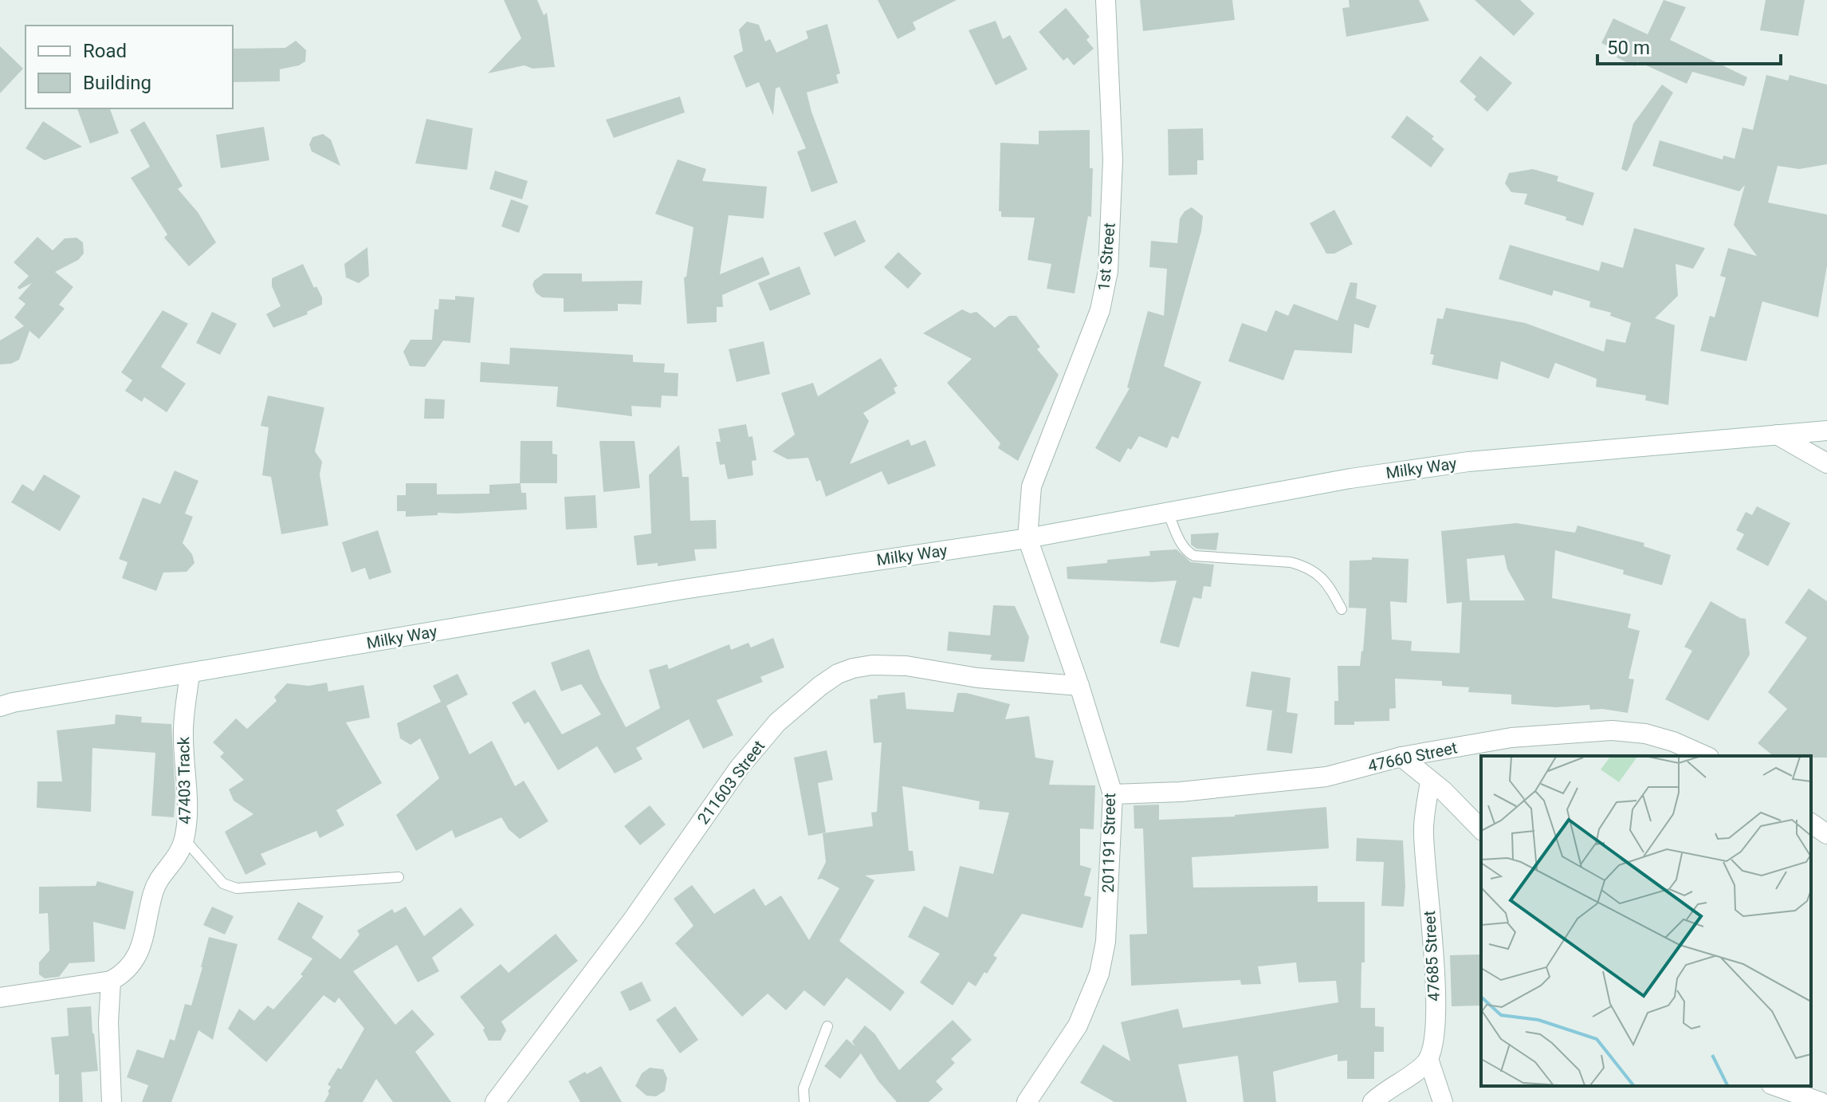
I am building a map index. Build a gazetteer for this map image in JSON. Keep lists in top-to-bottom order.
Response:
{
  "streets": {
    "street": [
      "1st Street",
      "Milky Way",
      "47660 Street",
      "47403 Track",
      "211603 Street",
      "201191 Street",
      "47685 Street"
    ]
  },
  "crossings": [
    ["1st Street", "Milky Way"],
    ["1st Street", "201191 Street"],
    ["Milky Way", "47403 Track"],
    ["Milky Way", "201191 Street"],
    ["47660 Street", "201191 Street"],
    ["211603 Street", "201191 Street"]
  ],
  "legend": ["Road", "Building"],
  "scale_bar": "50 m"
}
